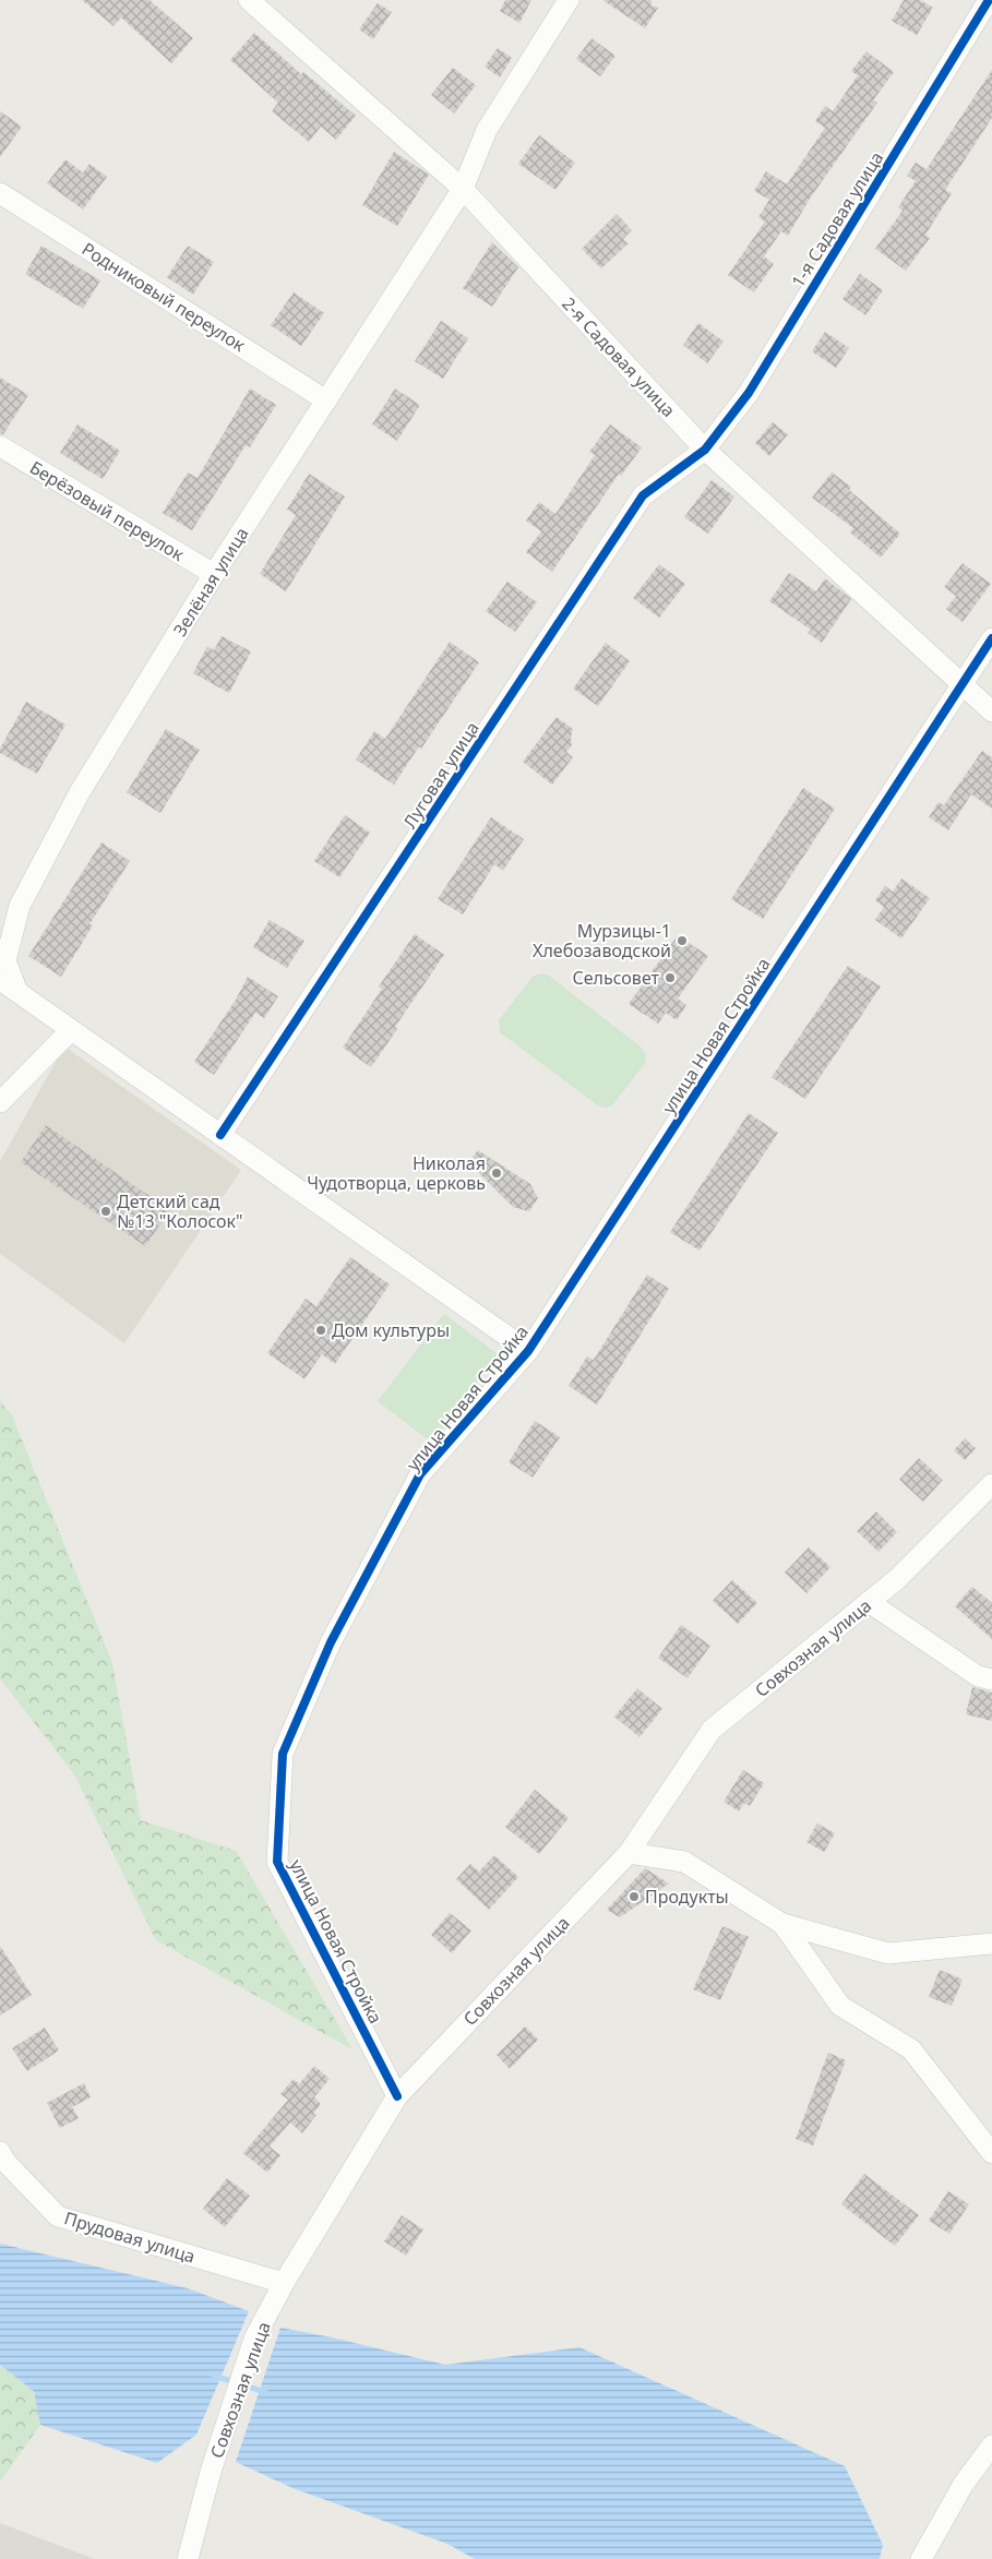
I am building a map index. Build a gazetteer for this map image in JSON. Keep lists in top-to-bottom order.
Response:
{
  "streets": {
    "street": [
      "1-я Садовая улица",
      "Родниковый переулок",
      "2-я Садовая улица",
      "Берёзовый переулок",
      "Зелёная улица",
      "Луговая улица",
      "улица Новая Стройка",
      "Совхозная улица",
      "Прудовая улица"
    ]
  },
  "crossings": [
    ["1-я Садовая улица", "2-я Садовая улица"],
    ["1-я Садовая улица", "Луговая улица"],
    ["Родниковый переулок", "Зелёная улица"],
    ["2-я Садовая улица", "Зелёная улица"],
    ["2-я Садовая улица", "Луговая улица"],
    ["2-я Садовая улица", "улица Новая Стройка"],
    ["Берёзовый переулок", "Зелёная улица"],
    ["Зелёная улица", "улица Новая Стройка"],
    ["Луговая улица", "улица Новая Стройка"],
    ["улица Новая Стройка", "Совхозная улица"],
    ["Совхозная улица", "Прудовая улица"]
  ],
  "places": [
    "Мурзицы-1 Хлебозаводской",
    "Сельсовет",
    "Николая Чудотворца, церковь",
    "Детский сад №13 \"Колосок\"",
    "Дом культуры",
    "Продукты"
  ]
}
